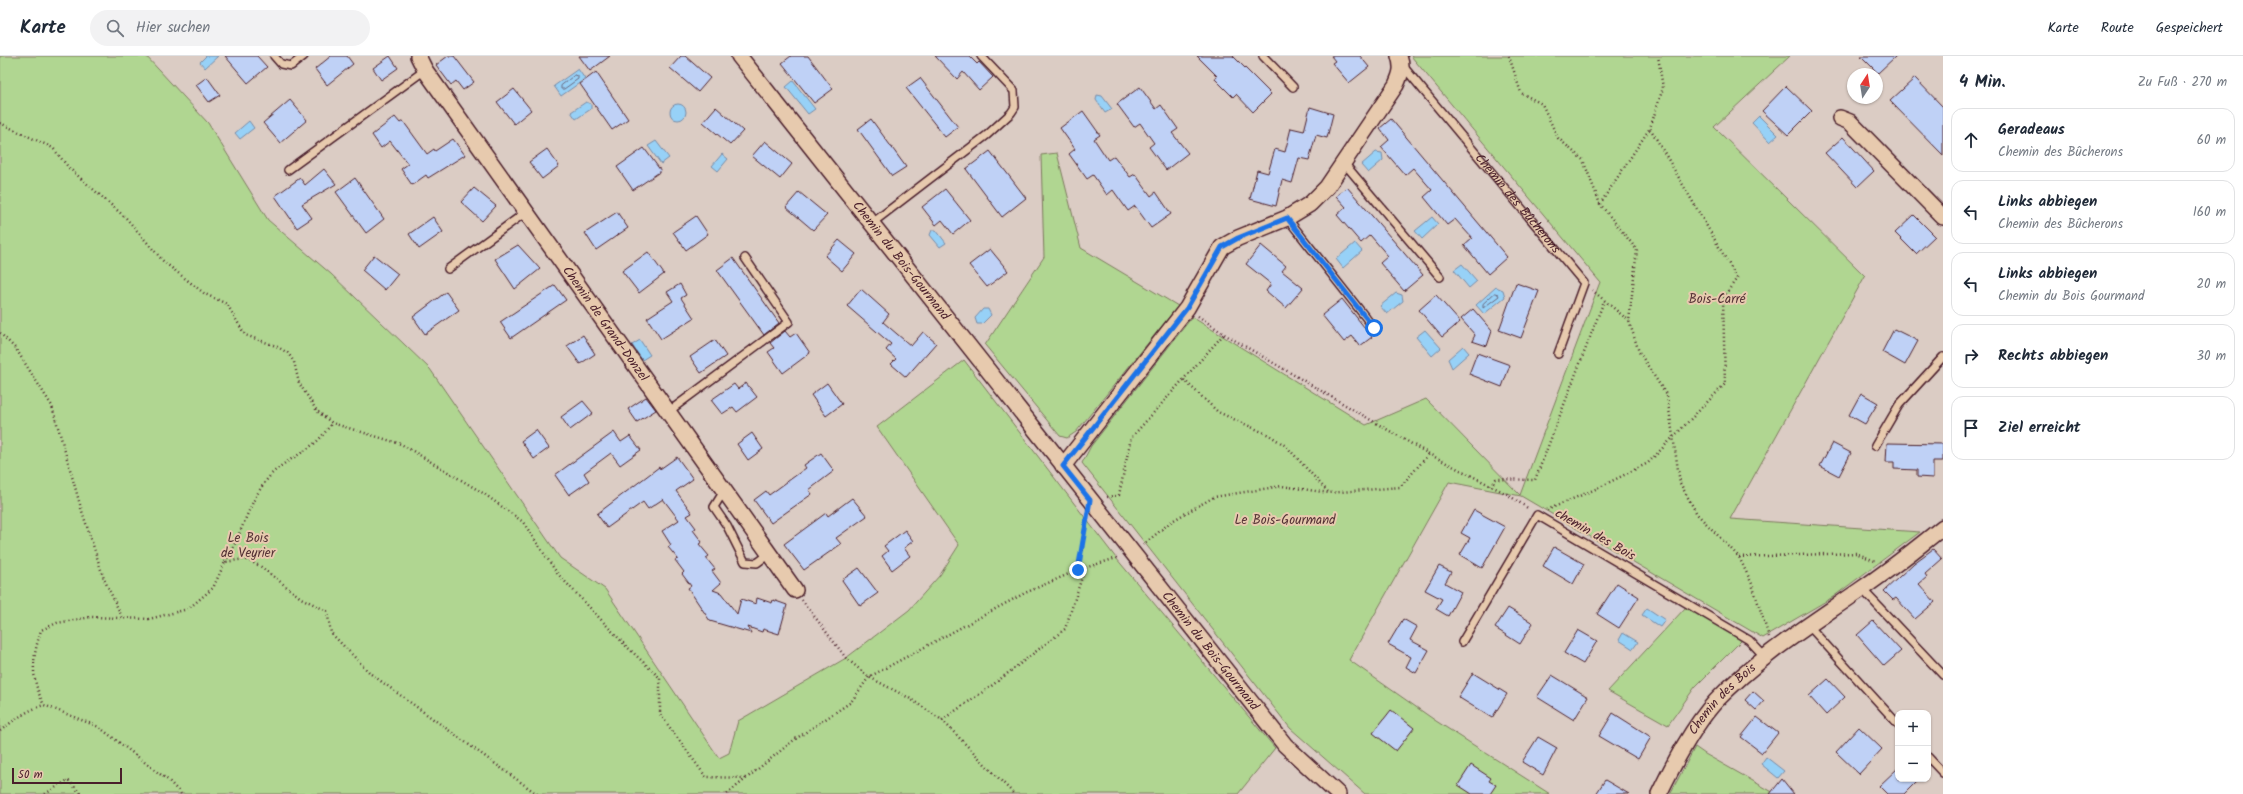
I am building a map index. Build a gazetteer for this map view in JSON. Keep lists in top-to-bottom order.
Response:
{
  "streets": {
    "street": [
      "Chemin des Bûcherons",
      "Chemin du Bois-Gourmand",
      "Chemin de Grand-Donzel",
      "Chemin des Bois"
    ],
    "lane": ["chemin des Bois"]
  },
  "crossings": [
    ["Chemin des Bûcherons", "Chemin du Bois-Gourmand"],
    ["chemin des Bois", "Chemin des Bois"]
  ],
  "parks": ["Bois-Carré", "Le Bois-Gourmand", "Le Bois de Veyrier"],
  "scale_bar": "50 m",
  "north": "top",
  "page": {
    "header": "Karte",
    "search": "Hier suchen",
    "nav": ["Karte", "Route", "Gespeichert"],
    "heading": ["4 Min.", "Zu Fuß · 270 m"],
    "list": [
      ["Geradeaus", "Chemin des Bûcherons", "60 m"],
      ["Links abbiegen", "Chemin des Bûcherons", "160 m"],
      ["Links abbiegen", "Chemin du Bois Gourmand", "20 m"],
      ["Rechts abbiegen", "30 m"],
      "Ziel erreicht"
    ],
    "map_buttons": ["+", "−"],
    "scale": "50 m"
  }
}
